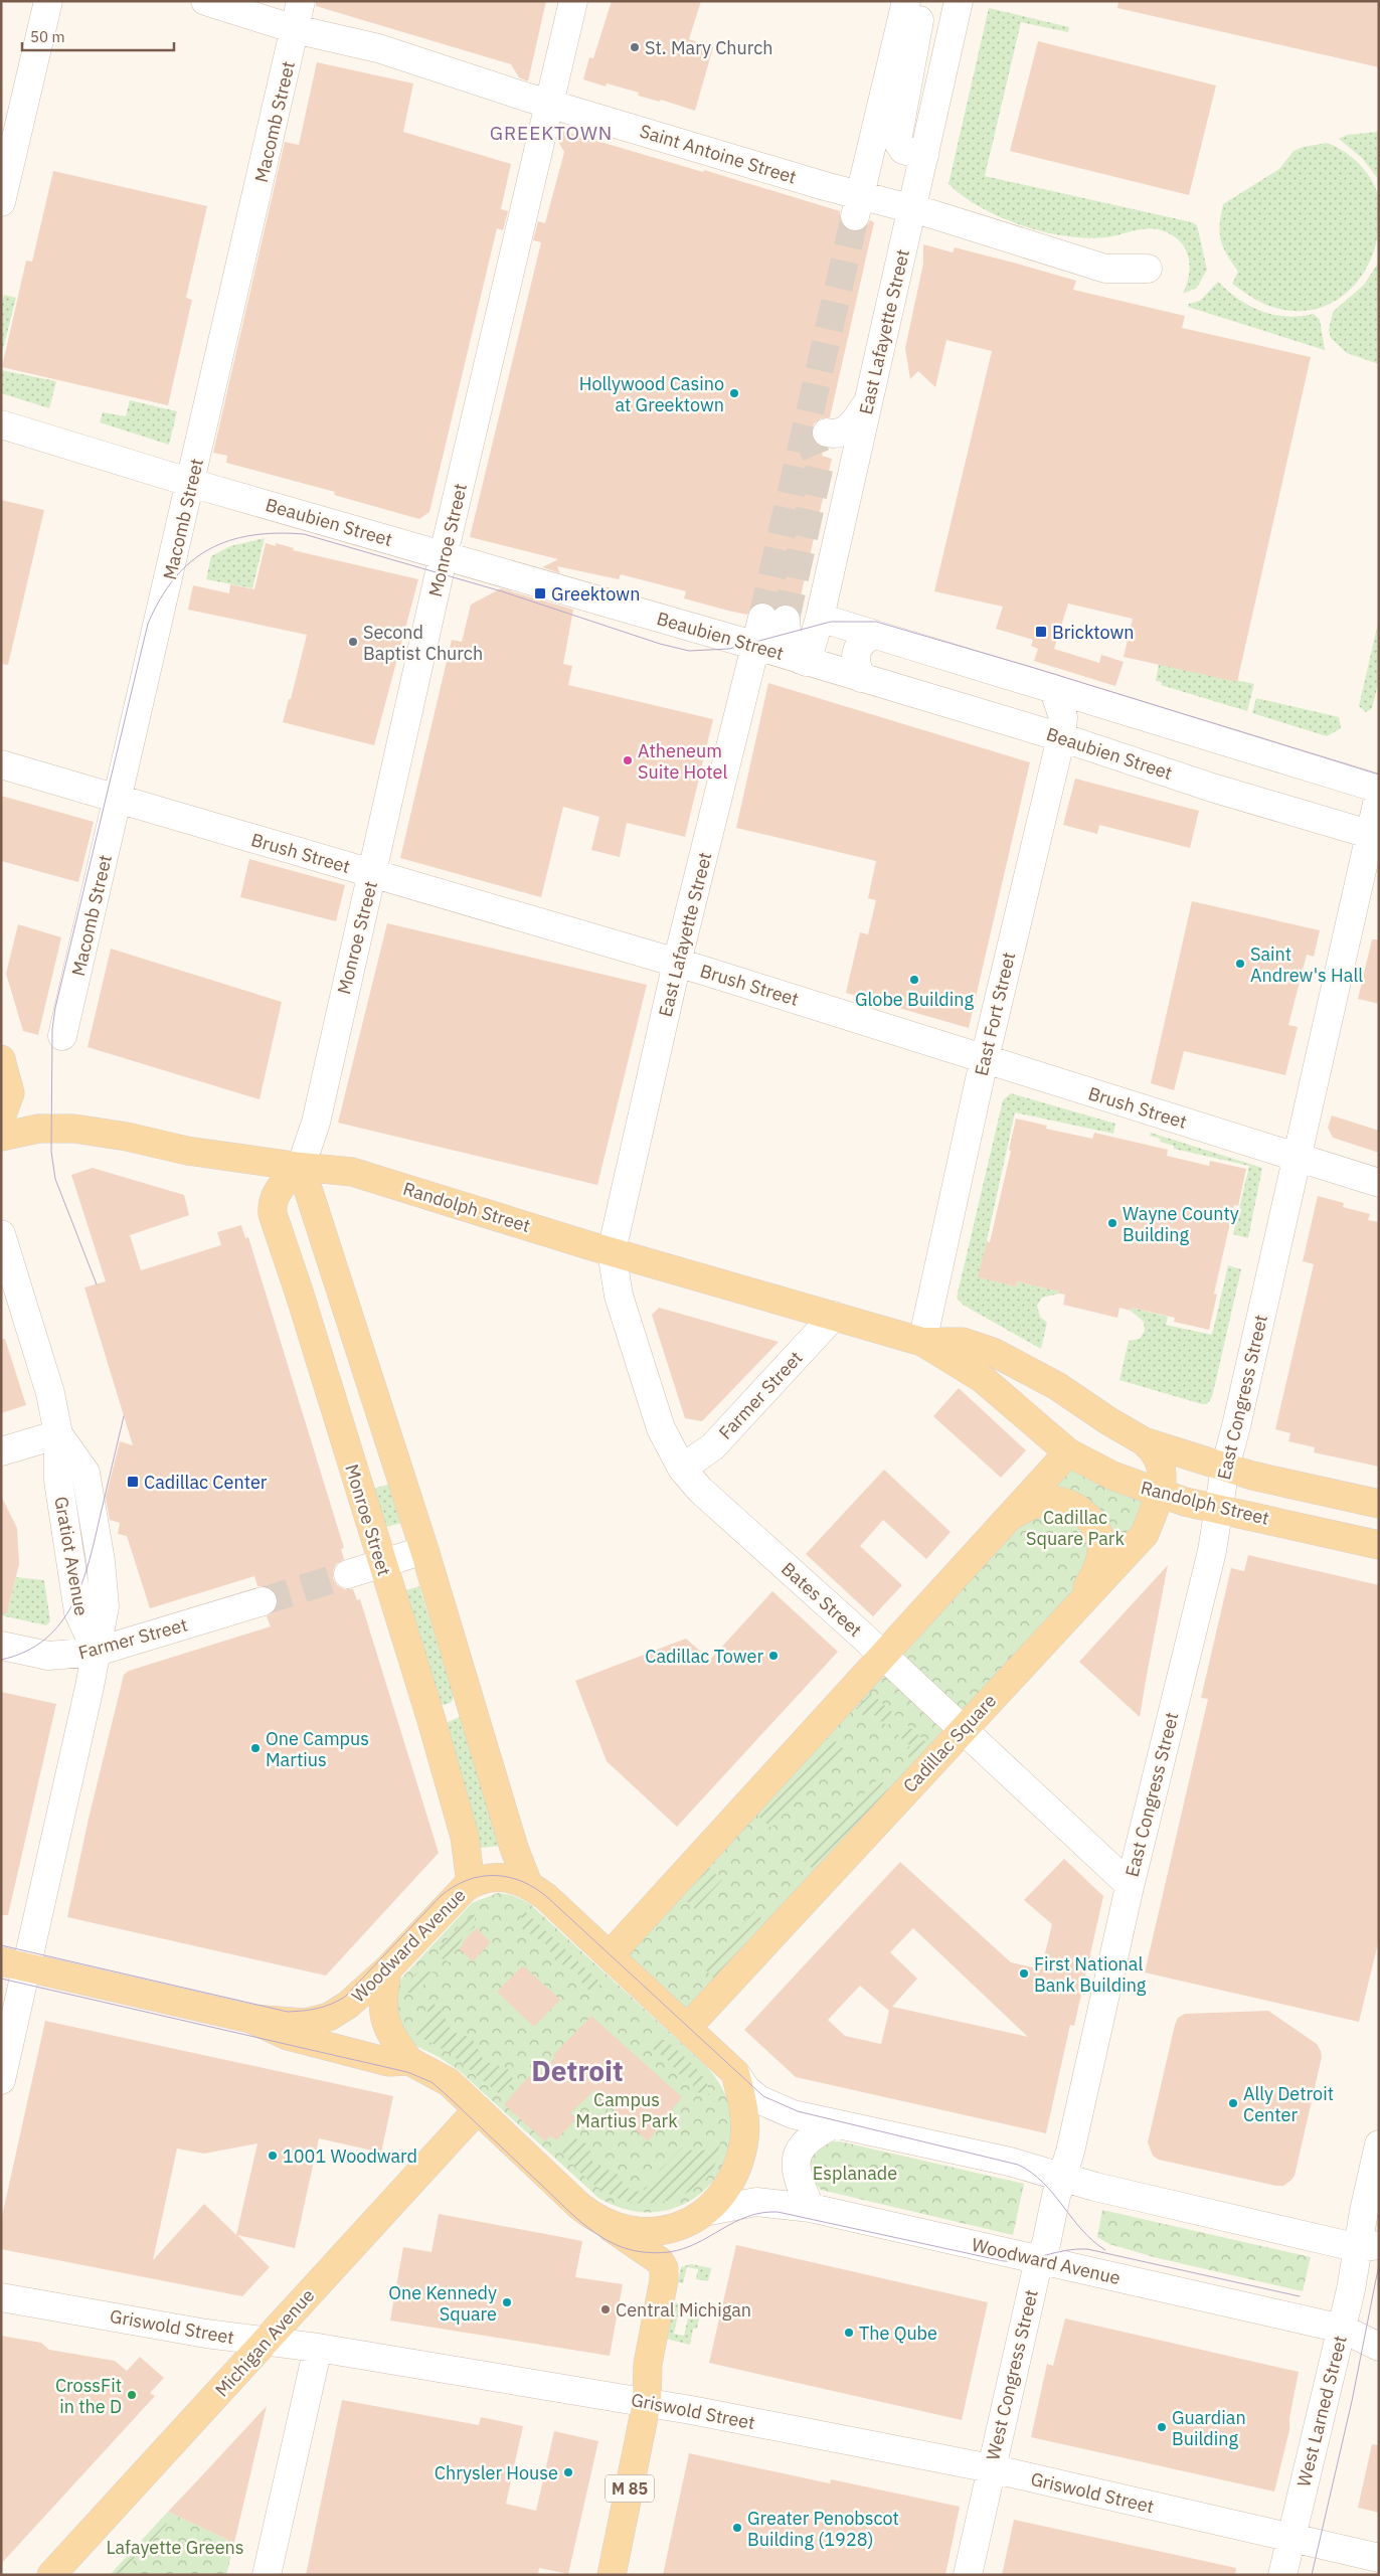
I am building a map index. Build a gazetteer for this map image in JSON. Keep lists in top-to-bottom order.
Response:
{
  "streets": {
    "main road": [
      "Monroe Street",
      "Randolph Street",
      "Cadillac Square",
      "Woodward Avenue",
      "Michigan Avenue",
      "M 85"
    ],
    "street": [
      "Macomb Street",
      "Saint Antoine Street",
      "East Lafayette Street",
      "Beaubien Street",
      "Brush Street",
      "East Fort Street",
      "Farmer Street",
      "East Congress Street",
      "Gratiot Avenue",
      "Bates Street",
      "Griswold Street",
      "West Congress Street",
      "West Larned Street"
    ]
  },
  "crossings": [
    ["Macomb Street", "Saint Antoine Street"],
    ["Macomb Street", "Beaubien Street"],
    ["Macomb Street", "Brush Street"],
    ["Saint Antoine Street", "East Lafayette Street"],
    ["Saint Antoine Street", "Monroe Street"],
    ["East Lafayette Street", "Beaubien Street"],
    ["East Lafayette Street", "Brush Street"],
    ["East Lafayette Street", "Randolph Street"],
    ["East Lafayette Street", "Bates Street"],
    ["Beaubien Street", "Monroe Street"],
    ["Beaubien Street", "East Fort Street"],
    ["Beaubien Street", "East Congress Street"],
    ["Monroe Street", "Brush Street"],
    ["Monroe Street", "Randolph Street"],
    ["Monroe Street", "Woodward Avenue"],
    ["Brush Street", "East Fort Street"],
    ["Brush Street", "East Congress Street"],
    ["East Fort Street", "Randolph Street"],
    ["Randolph Street", "Farmer Street"],
    ["Randolph Street", "East Congress Street"],
    ["Randolph Street", "Bates Street"],
    ["Randolph Street", "Cadillac Square"],
    ["Farmer Street", "Gratiot Avenue"],
    ["Farmer Street", "Bates Street"],
    ["East Congress Street", "Bates Street"],
    ["East Congress Street", "Woodward Avenue"],
    ["East Congress Street", "West Congress Street"],
    ["Bates Street", "Cadillac Square"],
    ["Cadillac Square", "Woodward Avenue"],
    ["Woodward Avenue", "Michigan Avenue"],
    ["Woodward Avenue", "West Congress Street"],
    ["Woodward Avenue", "West Larned Street"],
    ["Griswold Street", "Michigan Avenue"],
    ["Griswold Street", "West Congress Street"],
    ["Griswold Street", "West Larned Street"],
    ["Griswold Street", "M 85"]
  ],
  "districts": ["GREEKTOWN", "Detroit"],
  "parks": [
    "Cadillac Square Park",
    "Campus Martius Park",
    "Esplanade",
    "Lafayette Greens"
  ],
  "places": {
    "other": [
      "St. Mary Church",
      "Hollywood Casino at Greektown",
      "Second Baptist Church",
      "Atheneum Suite Hotel",
      "Saint Andrew's Hall",
      "Globe Building",
      "Wayne County Building",
      "Cadillac Tower",
      "One Campus Martius",
      "First National Bank Building",
      "Ally Detroit Center",
      "1001 Woodward",
      "One Kennedy Square",
      "Central Michigan",
      "The Qube",
      "CrossFit in the D",
      "Guardian Building",
      "Chrysler House",
      "Greater Penobscot Building (1928)"
    ],
    "transit": ["Greektown", "Bricktown", "Cadillac Center"]
  },
  "scale_bar": "50 m"
}
